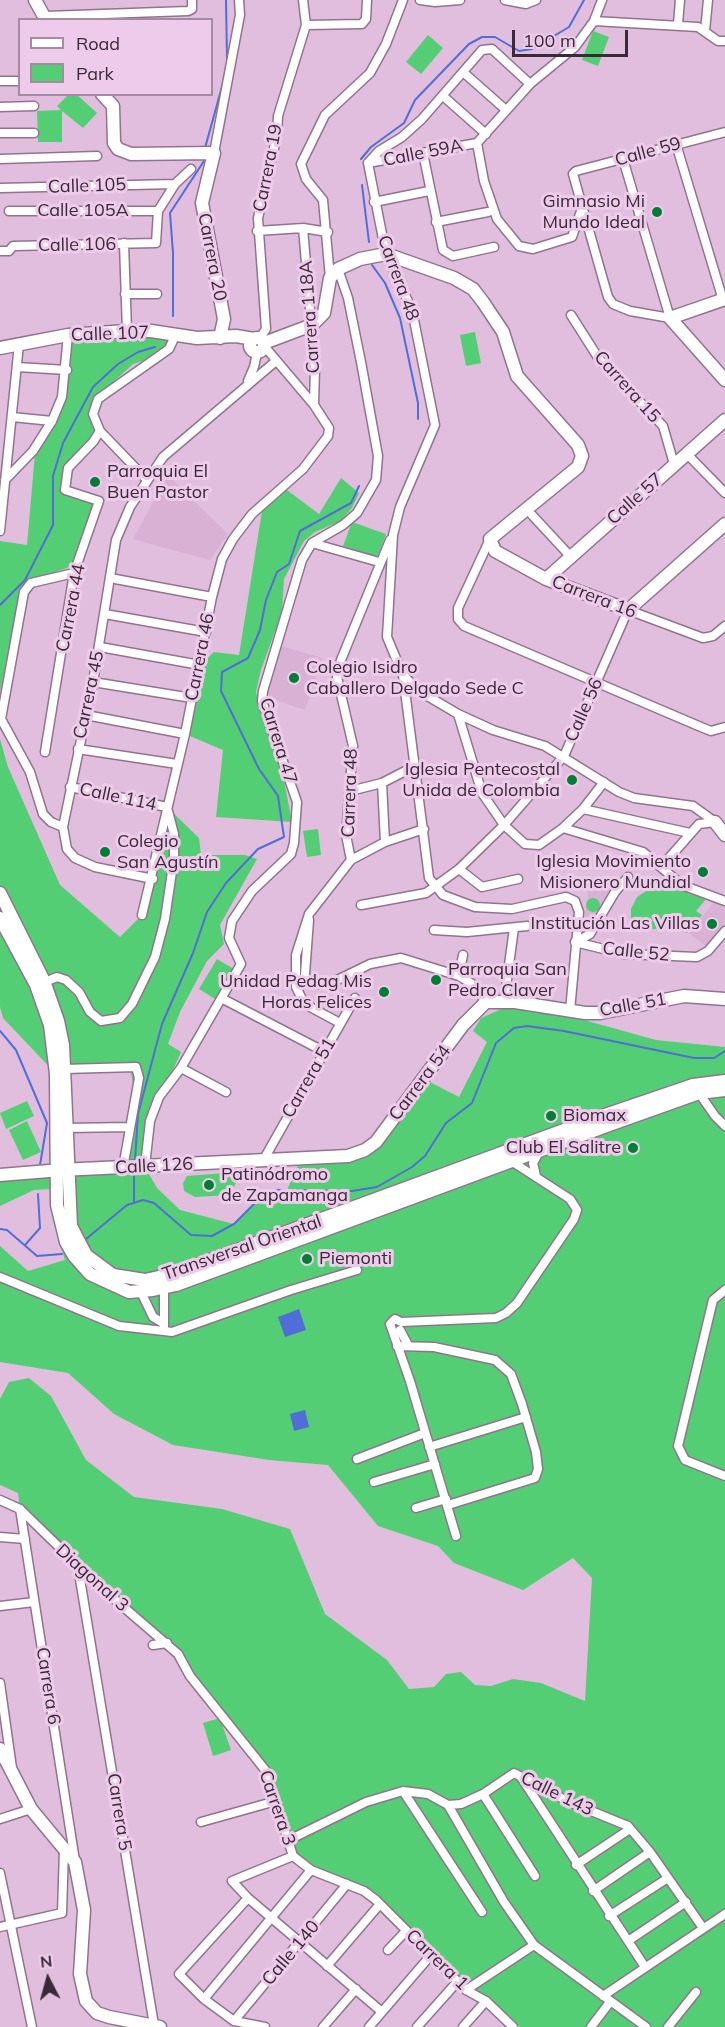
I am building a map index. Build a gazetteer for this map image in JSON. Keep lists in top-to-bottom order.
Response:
{
  "streets": {
    "street": [
      "Calle 59",
      "Calle 59A",
      "Carrera 19",
      "Calle 105",
      "Calle 105A",
      "Calle 106",
      "Carrera 20",
      "Carrera 48",
      "Carrera 118A",
      "Calle 107",
      "Carrera 15",
      "Calle 57",
      "Carrera 16",
      "Carrera 44",
      "Carrera 46",
      "Carrera 45",
      "Calle 56",
      "Carrera 47",
      "Calle 114",
      "Calle 52",
      "Calle 51",
      "Carrera 51",
      "Carrera 54",
      "Calle 126",
      "Transversal Oriental",
      "Diagonal 3",
      "Carrera 6",
      "Calle 143",
      "Carrera 3",
      "Carrera 5",
      "Calle 140",
      "Carrera 1"
    ]
  },
  "crossings": [
    ["Calle 59A", "Carrera 48"],
    ["Carrera 19", "Calle 107"],
    ["Carrera 19", "Carrera 45"],
    ["Calle 105A", "Calle 106"],
    ["Carrera 20", "Calle 107"],
    ["Carrera 48", "Carrera 51"],
    ["Carrera 118A", "Calle 107"],
    ["Carrera 118A", "Carrera 46"],
    ["Carrera 15", "Calle 57"],
    ["Calle 57", "Carrera 16"],
    ["Carrera 16", "Calle 56"],
    ["Carrera 46", "Carrera 45"],
    ["Carrera 46", "Calle 114"],
    ["Carrera 45", "Calle 114"],
    ["Carrera 47", "Calle 126"],
    ["Calle 51", "Carrera 54"],
    ["Carrera 51", "Calle 126"],
    ["Carrera 54", "Calle 126"],
    ["Calle 126", "Transversal Oriental"],
    ["Diagonal 3", "Carrera 6"],
    ["Diagonal 3", "Carrera 3"],
    ["Diagonal 3", "Carrera 5"],
    ["Carrera 3", "Calle 140"],
    ["Carrera 3", "Carrera 1"]
  ],
  "places": [
    "Gimnasio Mi Mundo Ideal",
    "Parroquia El Buen Pastor",
    "Colegio Isidro Caballero Delgado Sede C",
    "Iglesia Pentecostal Unida de Colombia",
    "Colegio San Agustín",
    "Iglesia Movimiento Misionero Mundial",
    "Institución Las Villas",
    "Parroquia San Pedro Claver",
    "Unidad Pedag Mis Horas Felices",
    "Biomax",
    "Club El Salitre",
    "Patinódromo de Zapamanga",
    "Piemonti"
  ],
  "legend": ["Road", "Park"],
  "scale_bar": "100 m",
  "north": "top"
}
